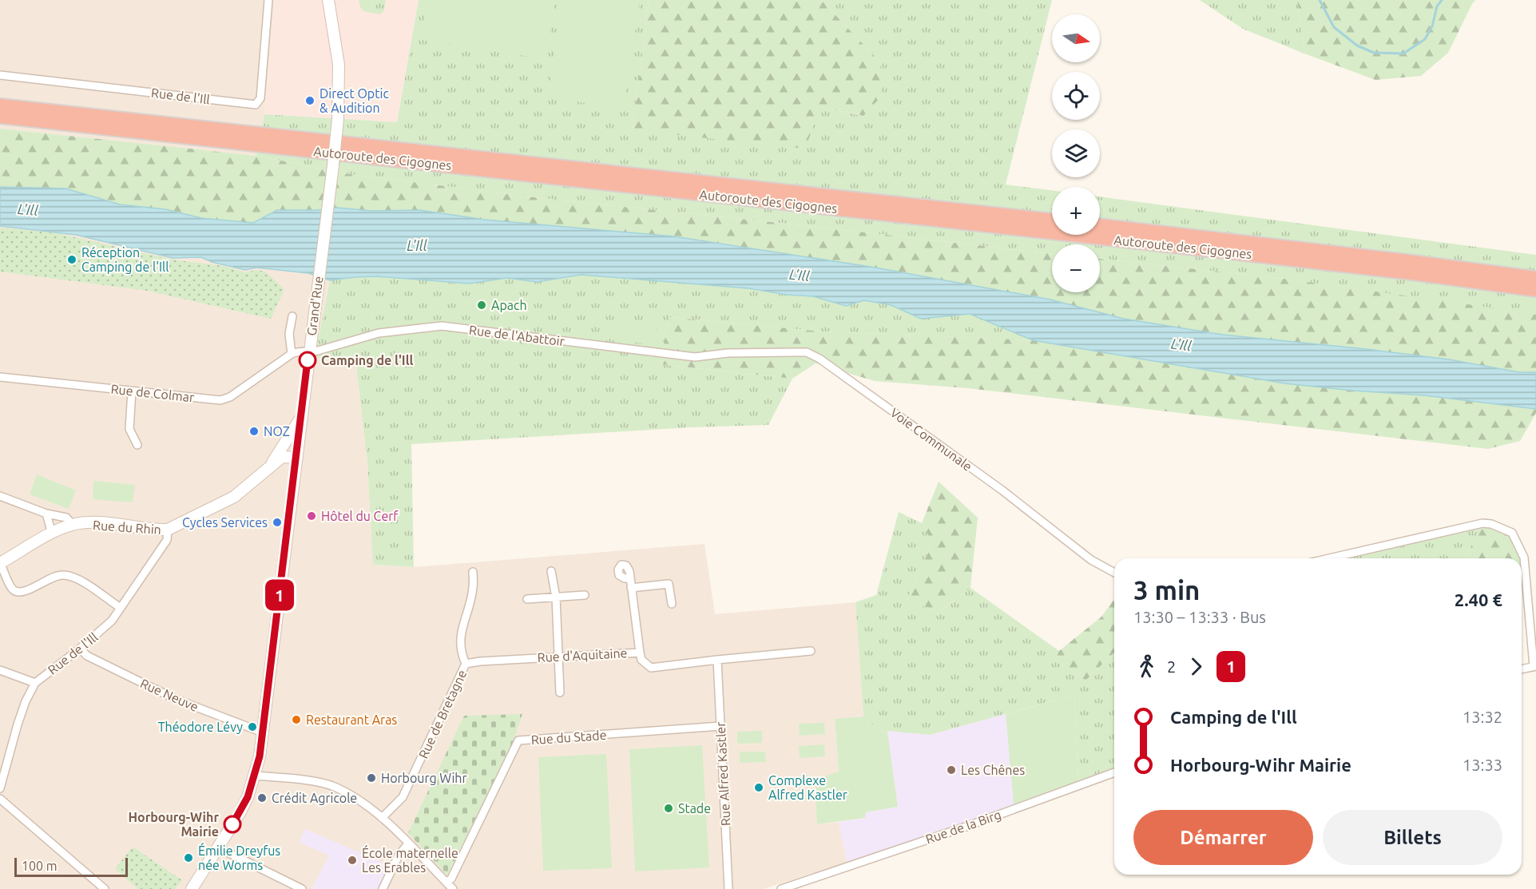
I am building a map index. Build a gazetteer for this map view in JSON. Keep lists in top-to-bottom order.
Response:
{
  "streets": {
    "highway": ["Autoroute des Cigognes"],
    "main road": ["Grand'Rue", "Rue du Rhin"],
    "street": [
      "Rue de l'Ill",
      "Rue de l'Abattoir",
      "Rue de Colmar",
      "Voie Communale",
      "Rue d'Aquitaine",
      "Rue Neuve",
      "Rue de Bretagne",
      "Rue du Stade",
      "Rue Alfred Kastler",
      "Rue de la Birg"
    ]
  },
  "crossings": [
    ["Rue de l'Ill", "Rue du Rhin"],
    ["Rue de l'Ill", "Rue Neuve"],
    ["Grand'Rue", "Rue de l'Abattoir"],
    ["Grand'Rue", "Rue de Colmar"],
    ["Grand'Rue", "Rue du Rhin"],
    ["Grand'Rue", "Rue Neuve"],
    ["Rue de l'Abattoir", "Rue de Colmar"],
    ["Rue de l'Abattoir", "Voie Communale"],
    ["Rue d'Aquitaine", "Rue de Bretagne"],
    ["Rue d'Aquitaine", "Rue Alfred Kastler"],
    ["Rue du Stade", "Rue Alfred Kastler"]
  ],
  "water": ["L'Ill"],
  "places": [
    "Direct Optic & Audition",
    "Réception Camping de l'Ill",
    "Apach",
    "Camping de l'Ill",
    "NOZ",
    "Hôtel du Cerf",
    "Cycles Services",
    "Restaurant Aras",
    "Théodore Lévy",
    "Les Chênes",
    "Horbourg Wihr",
    "Complexe Alfred Kastler",
    "Crédit Agricole",
    "Stade",
    "Horbourg-Wihr Mairie",
    "Émilie Dreyfus née Worms",
    "École maternelle Les Erables"
  ],
  "lines": ["bus line 1"],
  "scale_bar": "100 m",
  "north": "right",
  "page": {
    "on_map": "1",
    "map_buttons": ["+", "−"],
    "heading": ["3 min", "13:30 – 13:33 · Bus", "2.40 €"],
    "legs": ["2", "1"],
    "list": [
      {
        "name": "Camping de l'Ill",
        "value": "13:32"
      },
      {
        "name": "Horbourg-Wihr Mairie",
        "value": "13:33"
      }
    ],
    "buttons": ["Démarrer", "Billets"],
    "scale": "100 m"
  }
}
